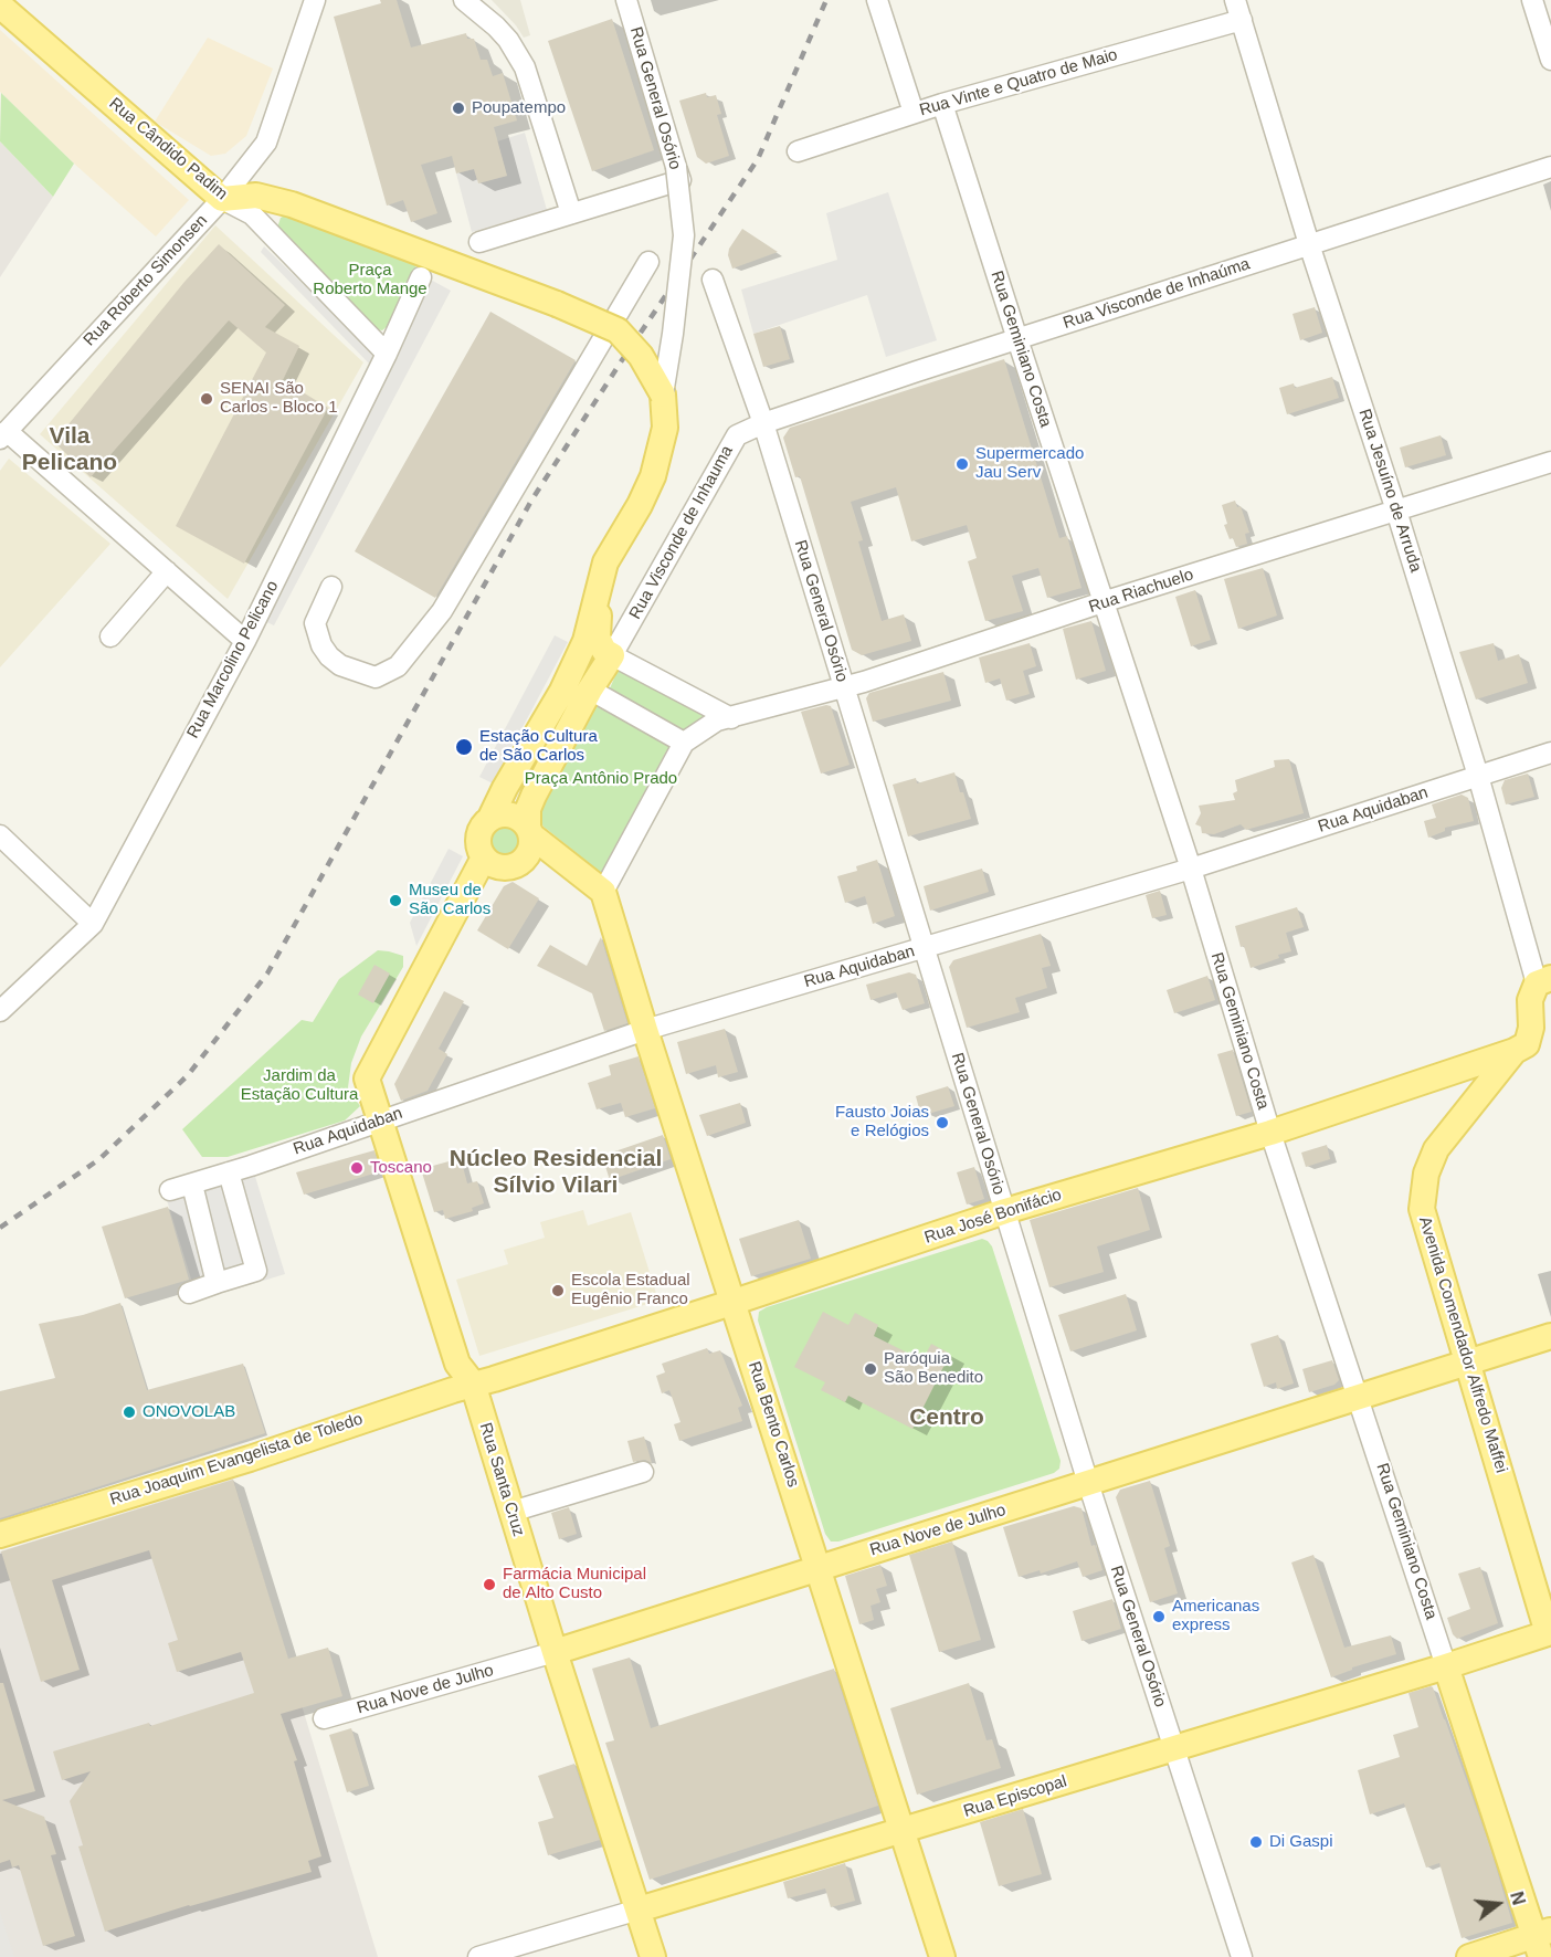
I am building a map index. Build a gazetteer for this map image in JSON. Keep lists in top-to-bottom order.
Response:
{
  "streets": {
    "main road": [
      "Rua Cândido Padim",
      "Rua Geminiano Costa",
      "Rua José Bonifácio",
      "Avenida Comendador Alfredo Maffei",
      "Rua Bento Carlos",
      "Rua Joaquim Evangelista de Toledo",
      "Rua Santa Cruz",
      "Rua Nove de Julho",
      "Rua Episcopal"
    ],
    "street": [
      "Rua Vinte e Quatro de Maio",
      "Rua General Osório",
      "Rua Roberto Simonsen",
      "Rua Visconde de Inhaúma",
      "Rua Jesuíno de Arruda",
      "Rua Visconde de Inhauma",
      "Rua Riachuelo",
      "Rua Marcolino Pelicano",
      "Rua Aquidaban"
    ]
  },
  "crossings": [
    ["Rua Vinte e Quatro de Maio", "Rua Geminiano Costa"],
    ["Rua Vinte e Quatro de Maio", "Rua Jesuíno de Arruda"],
    ["Rua General Osório", "Rua Visconde de Inhaúma"],
    ["Rua General Osório", "Rua Visconde de Inhauma"],
    ["Rua General Osório", "Rua Riachuelo"],
    ["Rua General Osório", "Rua Aquidaban"],
    ["Rua General Osório", "Rua José Bonifácio"],
    ["Rua General Osório", "Rua Nove de Julho"],
    ["Rua General Osório", "Rua Episcopal"],
    ["Rua Cândido Padim", "Rua Roberto Simonsen"],
    ["Rua Cândido Padim", "Rua Marcolino Pelicano"],
    ["Rua Visconde de Inhaúma", "Rua Geminiano Costa"],
    ["Rua Visconde de Inhaúma", "Rua Jesuíno de Arruda"],
    ["Rua Visconde de Inhaúma", "Rua Visconde de Inhauma"],
    ["Rua Geminiano Costa", "Rua Riachuelo"],
    ["Rua Geminiano Costa", "Rua Aquidaban"],
    ["Rua Geminiano Costa", "Rua José Bonifácio"],
    ["Rua Geminiano Costa", "Rua Nove de Julho"],
    ["Rua Geminiano Costa", "Rua Episcopal"],
    ["Rua Jesuíno de Arruda", "Rua Riachuelo"],
    ["Rua Jesuíno de Arruda", "Rua Aquidaban"],
    ["Rua Jesuíno de Arruda", "Avenida Comendador Alfredo Maffei"],
    ["Rua Aquidaban", "Rua Bento Carlos"],
    ["Rua Aquidaban", "Rua Santa Cruz"],
    ["Rua José Bonifácio", "Avenida Comendador Alfredo Maffei"],
    ["Rua José Bonifácio", "Rua Bento Carlos"],
    ["Rua José Bonifácio", "Rua Joaquim Evangelista de Toledo"],
    ["Rua José Bonifácio", "Rua Santa Cruz"],
    ["Avenida Comendador Alfredo Maffei", "Rua Nove de Julho"],
    ["Avenida Comendador Alfredo Maffei", "Rua Episcopal"],
    ["Rua Bento Carlos", "Rua Nove de Julho"],
    ["Rua Bento Carlos", "Rua Episcopal"],
    ["Rua Joaquim Evangelista de Toledo", "Rua Santa Cruz"],
    ["Rua Santa Cruz", "Rua Nove de Julho"],
    ["Rua Santa Cruz", "Rua Episcopal"]
  ],
  "districts": ["Vila Pelicano", "Núcleo Residencial Sílvio Vilari", "Centro"],
  "parks": ["Praça Roberto Mange", "Praça Antônio Prado", "Jardim da Estação Cultura"],
  "places": [
    "Poupatempo",
    "SENAI São Carlos - Bloco 1",
    "Supermercado Jau Serv",
    "Estação Cultura de São Carlos",
    "Museu de São Carlos",
    "Fausto Joias e Relógios",
    "Toscano",
    "Escola Estadual Eugênio Franco",
    "Paróquia São Benedito",
    "ONOVOLAB",
    "Farmácia Municipal de Alto Custo",
    "Americanas express",
    "Di Gaspi"
  ],
  "north": "right"
}
